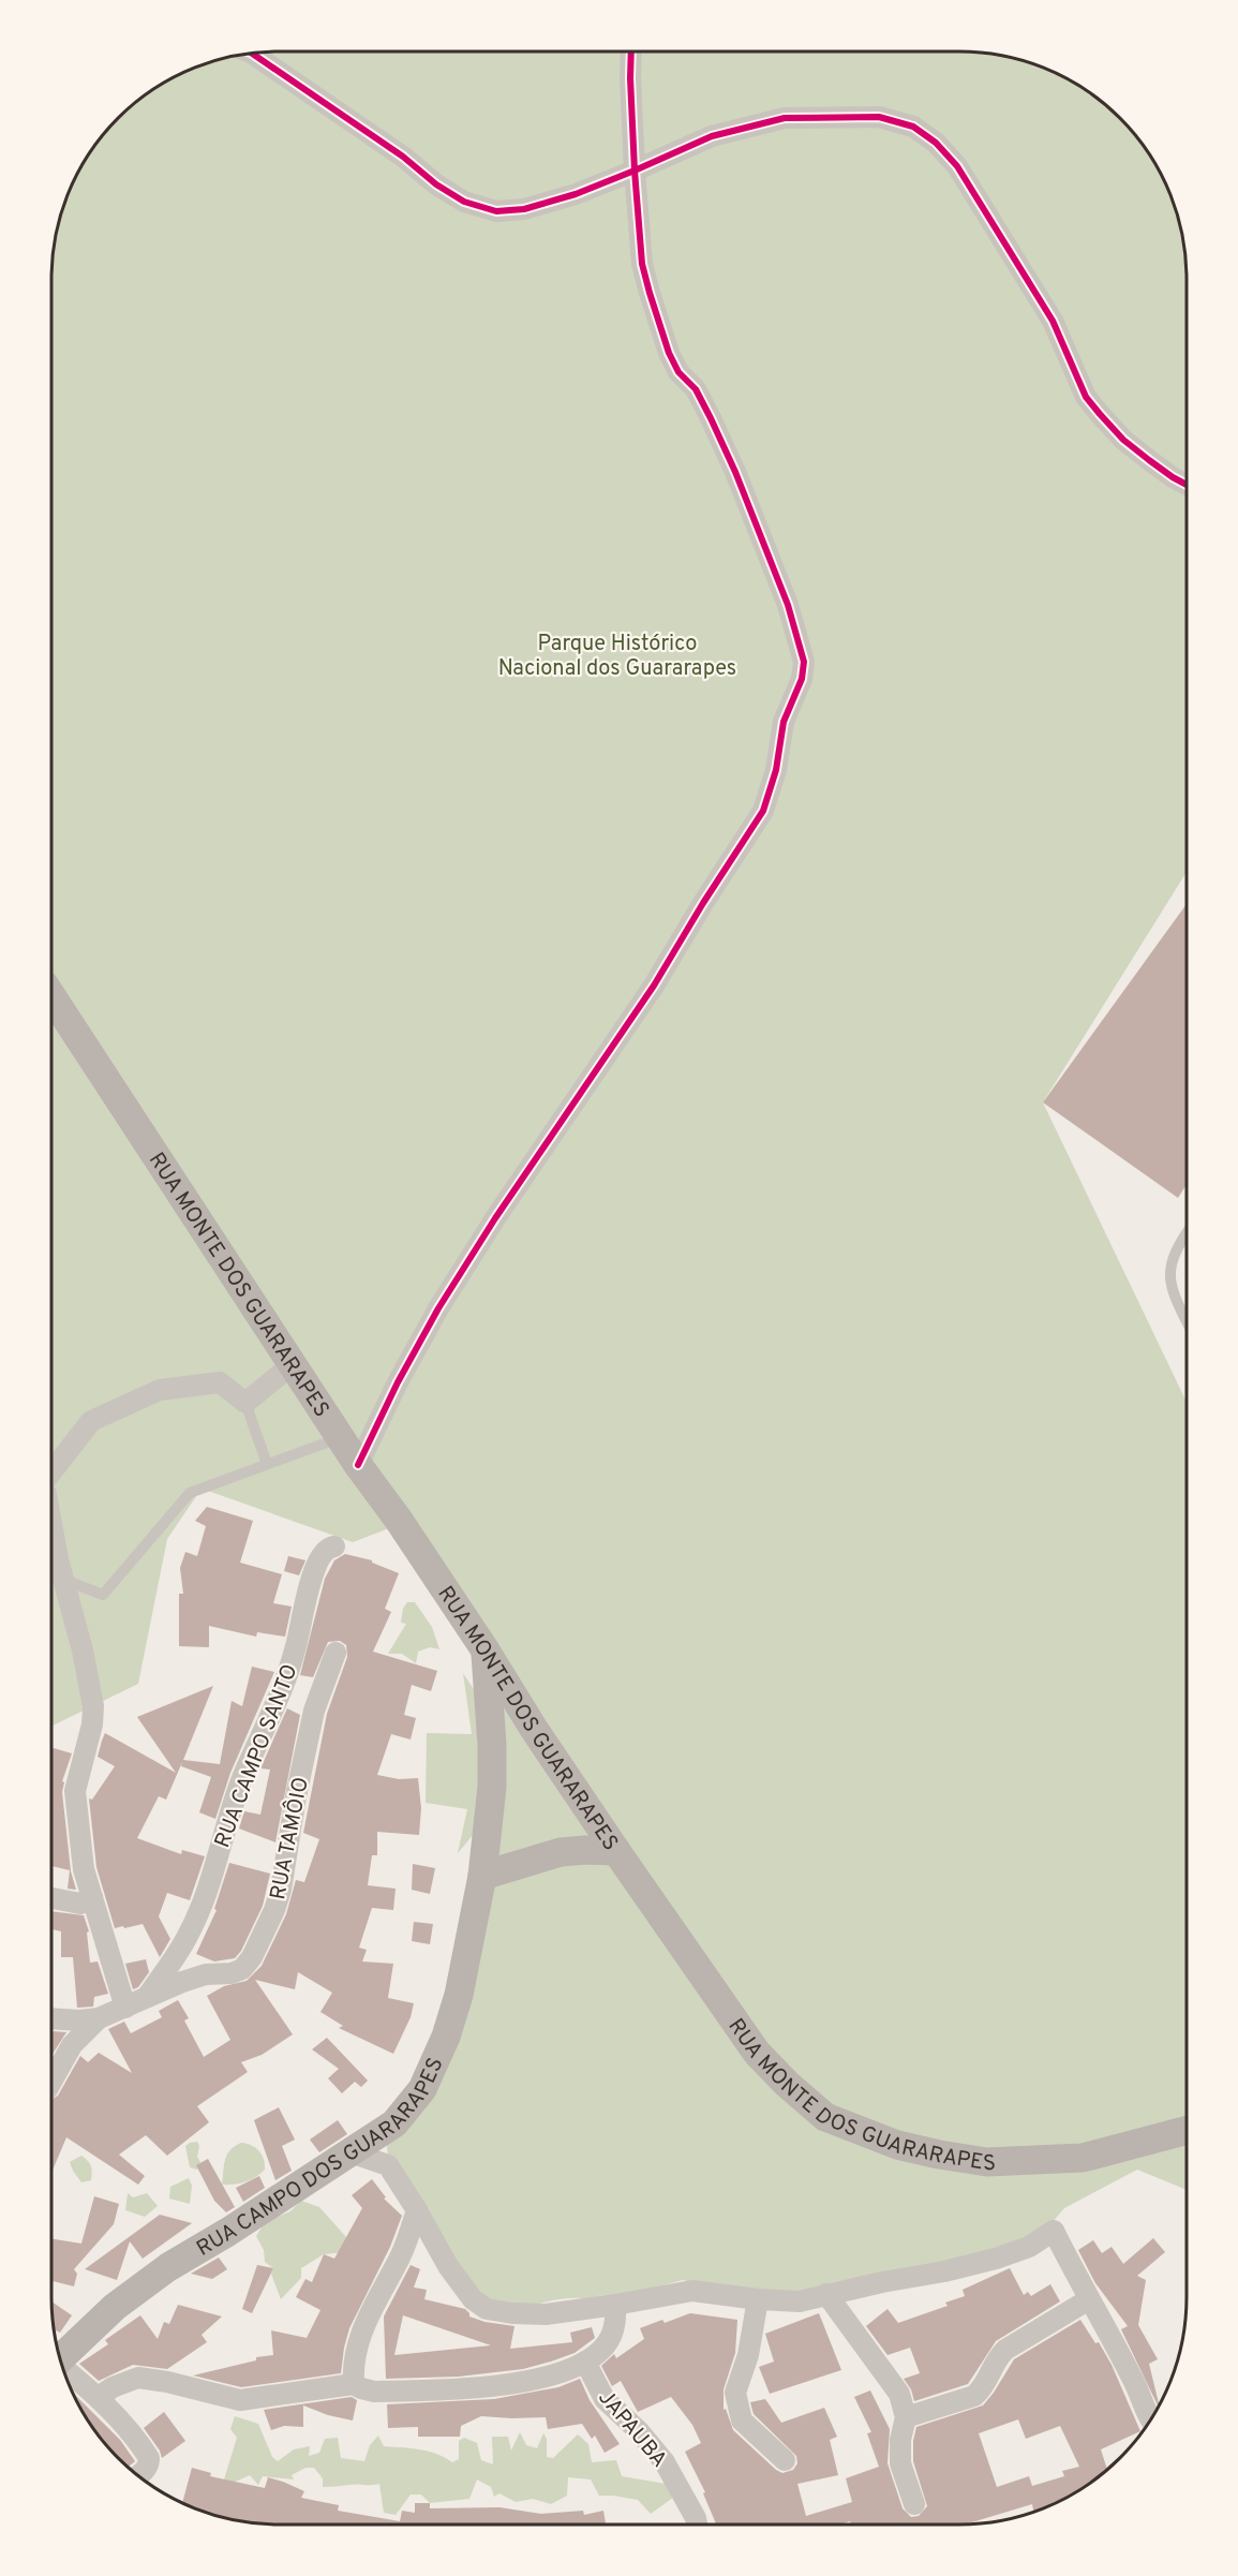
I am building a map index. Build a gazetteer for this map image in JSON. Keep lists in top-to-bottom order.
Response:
{
  "streets": {
    "main road": ["RUA MONTE DOS GUARARAPES", "RUA CAMPO DOS GUARARAPES"],
    "street": ["RUA CAMPO SANTO", "RUA TAMÔIO", "JAPAUBA"]
  },
  "crossings": [
    ["RUA MONTE DOS GUARARAPES", "RUA CAMPO DOS GUARARAPES"],
    ["RUA CAMPO SANTO", "RUA TAMÔIO"]
  ],
  "parks": ["Parque Histórico Nacional dos Guararapes"]
}
